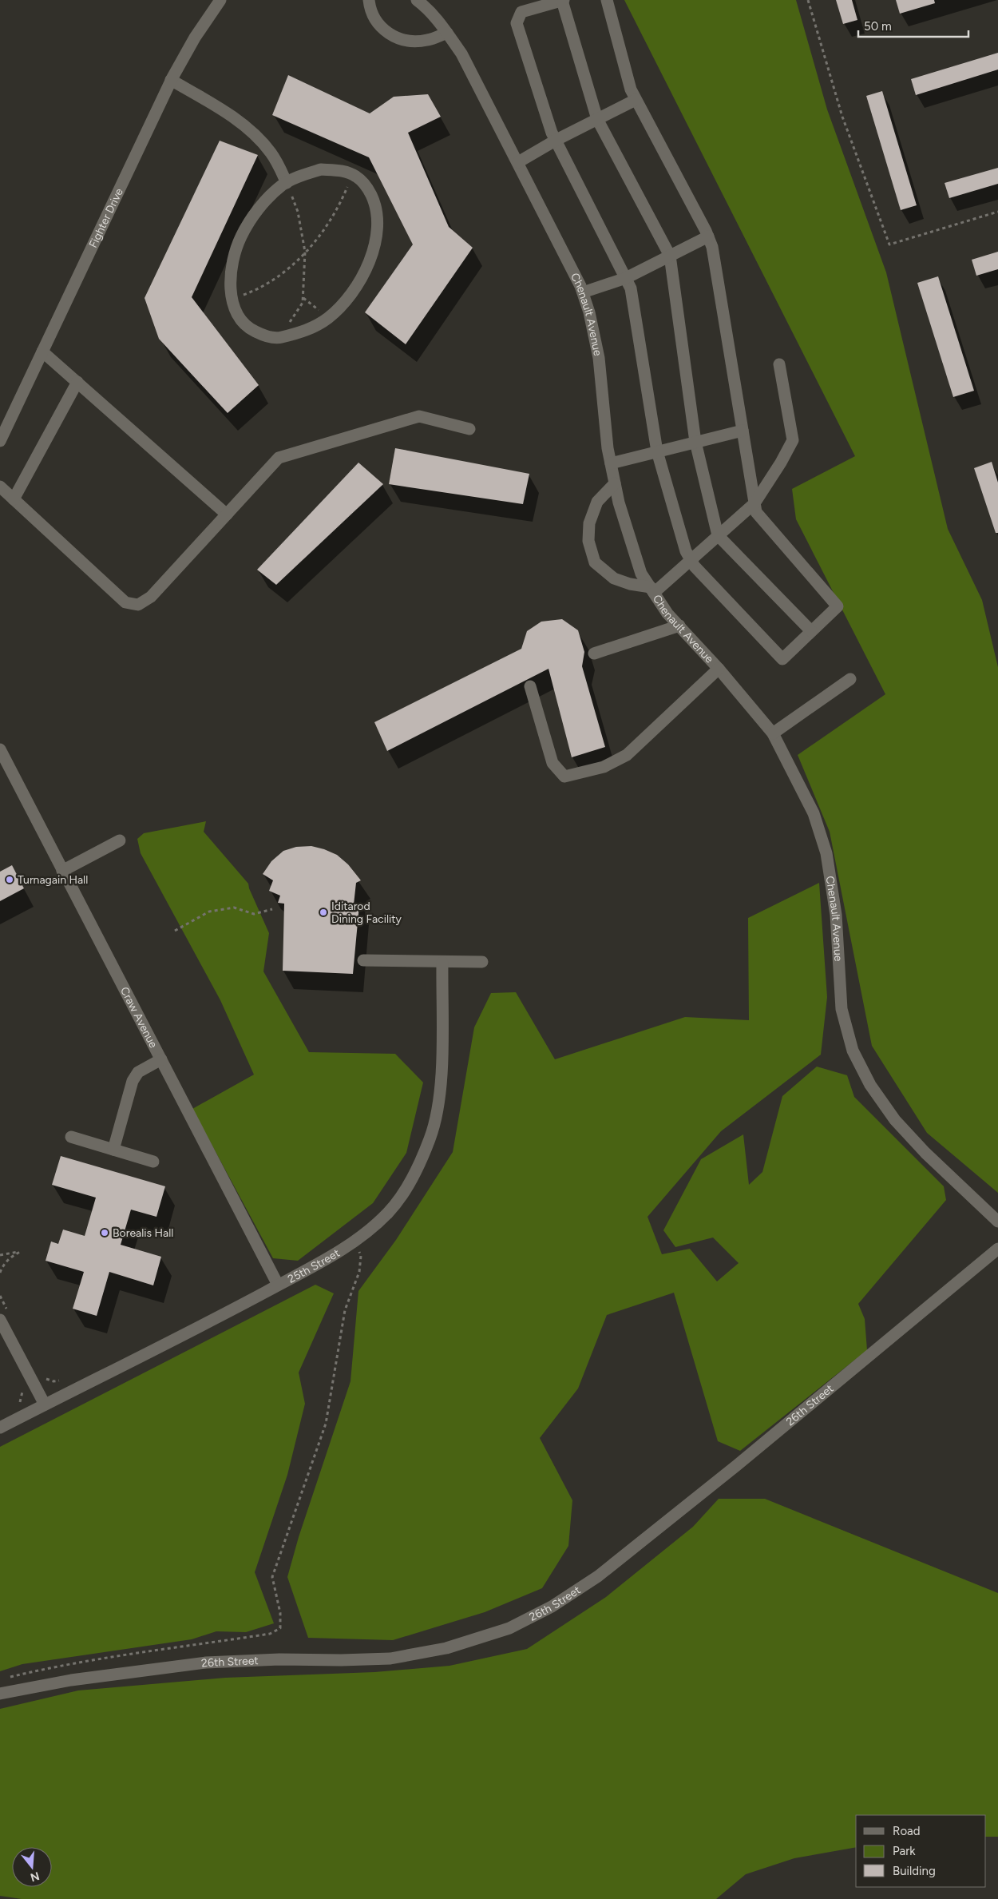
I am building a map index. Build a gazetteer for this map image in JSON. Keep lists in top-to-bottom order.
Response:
{
  "streets": {
    "street": [
      "Fighter Drive",
      "Chenault Avenue",
      "Craw Avenue",
      "25th Street",
      "26th Street"
    ]
  },
  "crossings": [
    ["Craw Avenue", "25th Street"]
  ],
  "places": ["Turnagain Hall", "Iditarod Dining Facility", "Borealis Hall"],
  "legend": ["Road", "Park", "Building"],
  "scale_bar": "50 m",
  "north": "bottom"
}
